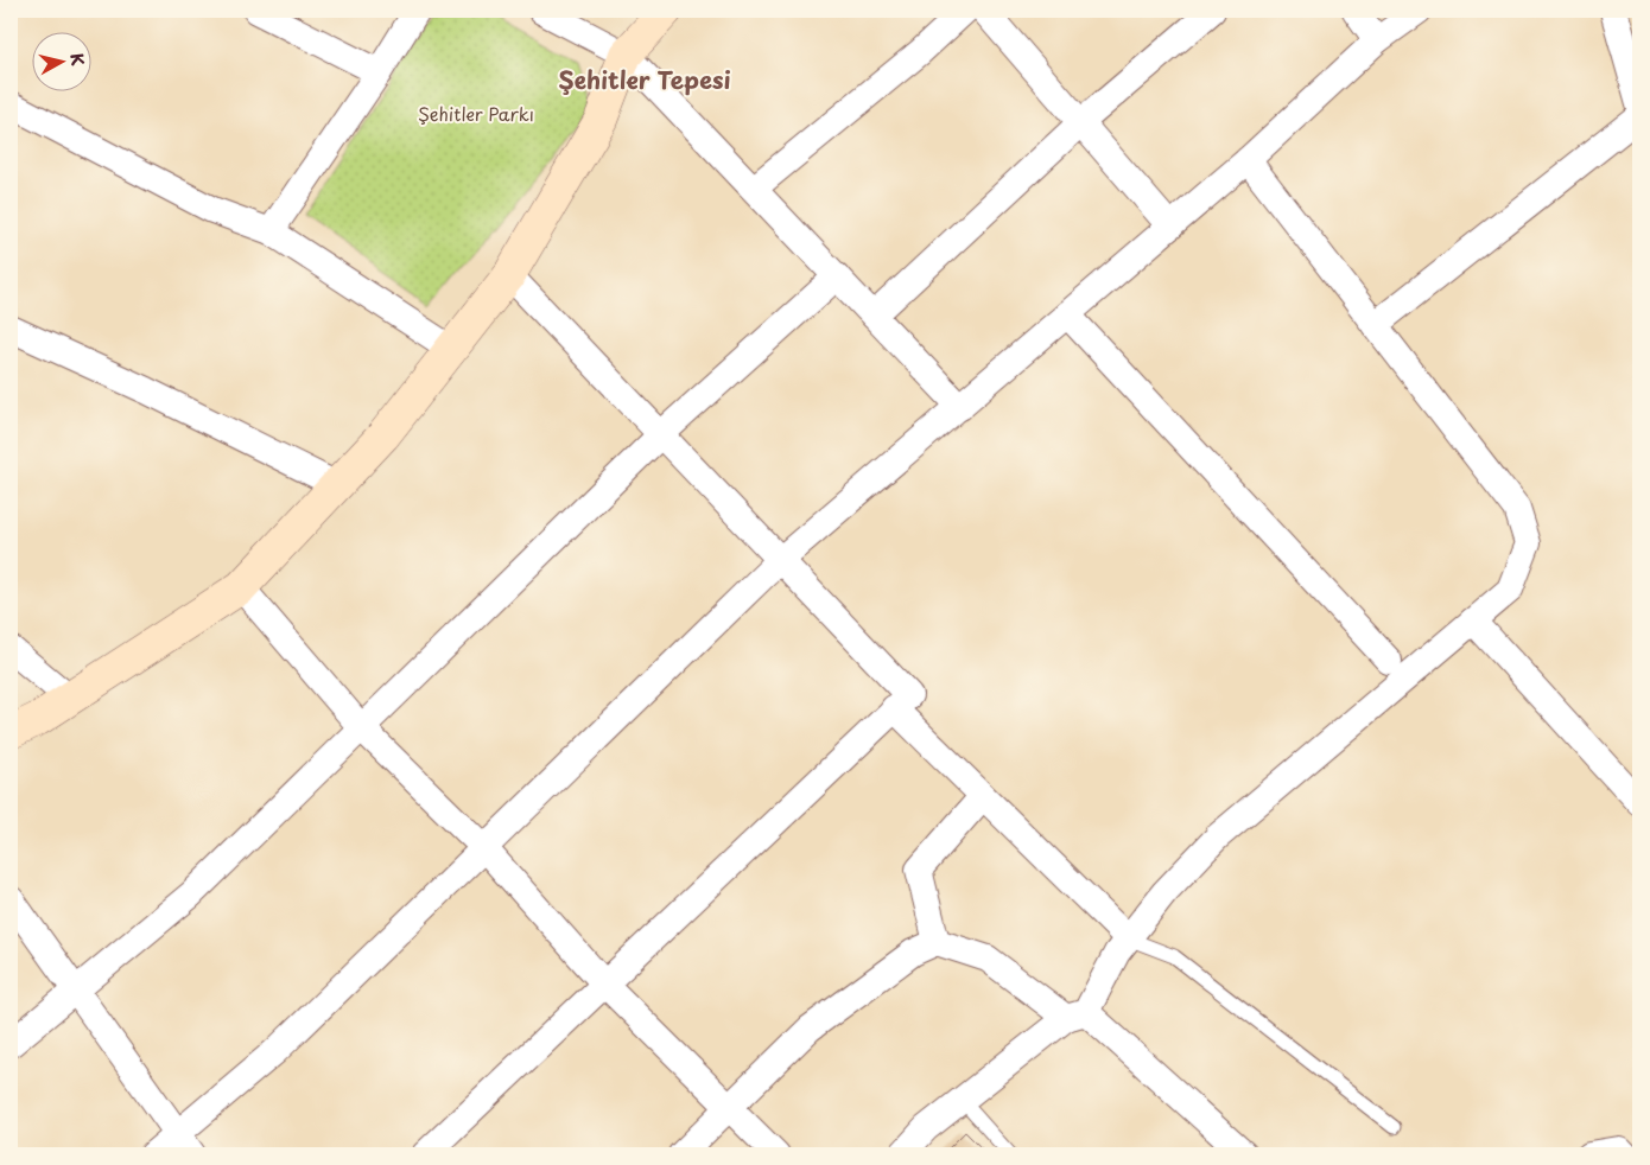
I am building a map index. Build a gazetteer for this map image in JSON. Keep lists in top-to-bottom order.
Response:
{
  "districts": ["Şehitler Tepesi"],
  "parks": ["Şehitler Parkı"],
  "north": "right"
}
